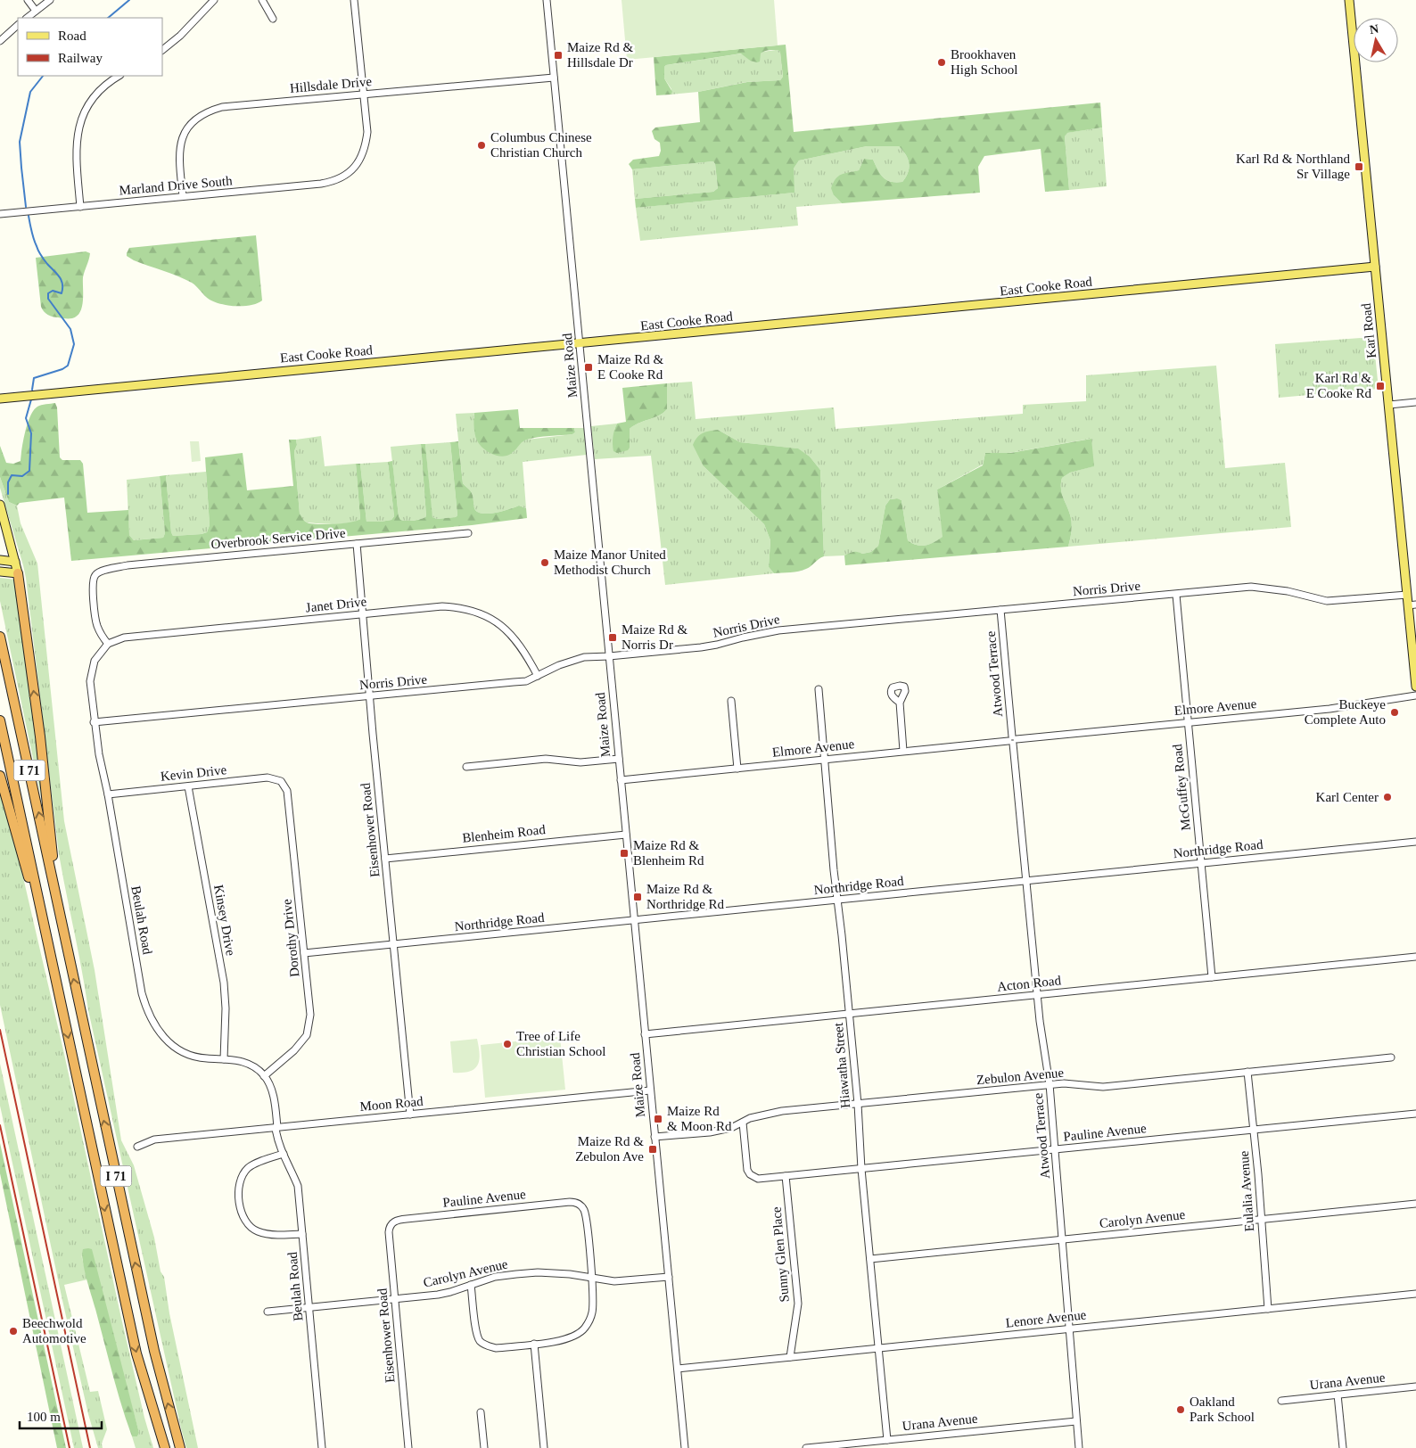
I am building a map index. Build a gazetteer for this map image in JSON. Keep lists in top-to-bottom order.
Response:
{
  "streets": {
    "highway": ["I 71"],
    "main road": ["East Cooke Road", "Karl Road"],
    "street": [
      "Hillsdale Drive",
      "Marland Drive South",
      "Maize Road",
      "Overbrook Service Drive",
      "Norris Drive",
      "Janet Drive",
      "Atwood Terrace",
      "Elmore Avenue",
      "Kevin Drive",
      "McGuffey Road",
      "Eisenhower Road",
      "Blenheim Road",
      "Northridge Road",
      "Beulah Road",
      "Kinsey Drive",
      "Dorothy Drive",
      "Acton Road",
      "Hiawatha Street",
      "Zebulon Avenue",
      "Moon Road",
      "Pauline Avenue",
      "Eulalia Avenue",
      "Carolyn Avenue",
      "Sunny Glen Place",
      "Lenore Avenue",
      "Urana Avenue"
    ]
  },
  "crossings": [
    ["Hillsdale Drive", "Marland Drive South"],
    ["Hillsdale Drive", "Maize Road"],
    ["East Cooke Road", "Karl Road"],
    ["East Cooke Road", "Maize Road"],
    ["Karl Road", "Norris Drive"],
    ["Maize Road", "Norris Drive"],
    ["Maize Road", "Elmore Avenue"],
    ["Maize Road", "Blenheim Road"],
    ["Maize Road", "Northridge Road"],
    ["Maize Road", "Acton Road"],
    ["Maize Road", "Zebulon Avenue"],
    ["Maize Road", "Moon Road"],
    ["Maize Road", "Carolyn Avenue"],
    ["Maize Road", "Lenore Avenue"],
    ["Overbrook Service Drive", "Janet Drive"],
    ["Overbrook Service Drive", "Eisenhower Road"],
    ["Overbrook Service Drive", "Beulah Road"],
    ["Norris Drive", "Janet Drive"],
    ["Norris Drive", "Atwood Terrace"],
    ["Norris Drive", "McGuffey Road"],
    ["Norris Drive", "Eisenhower Road"],
    ["Norris Drive", "Beulah Road"],
    ["Janet Drive", "Eisenhower Road"],
    ["Janet Drive", "Beulah Road"],
    ["Atwood Terrace", "Elmore Avenue"],
    ["Atwood Terrace", "Northridge Road"],
    ["Atwood Terrace", "Acton Road"],
    ["Atwood Terrace", "Zebulon Avenue"],
    ["Atwood Terrace", "Pauline Avenue"],
    ["Atwood Terrace", "Carolyn Avenue"],
    ["Atwood Terrace", "Lenore Avenue"],
    ["Atwood Terrace", "Urana Avenue"],
    ["Elmore Avenue", "McGuffey Road"],
    ["Elmore Avenue", "Hiawatha Street"],
    ["Kevin Drive", "Beulah Road"],
    ["Kevin Drive", "Kinsey Drive"],
    ["Kevin Drive", "Dorothy Drive"],
    ["McGuffey Road", "Northridge Road"],
    ["McGuffey Road", "Acton Road"],
    ["Eisenhower Road", "Blenheim Road"],
    ["Eisenhower Road", "Northridge Road"],
    ["Eisenhower Road", "Moon Road"],
    ["Eisenhower Road", "Pauline Avenue"],
    ["Eisenhower Road", "Carolyn Avenue"],
    ["Northridge Road", "Dorothy Drive"],
    ["Northridge Road", "Hiawatha Street"],
    ["Beulah Road", "Kinsey Drive"],
    ["Beulah Road", "Dorothy Drive"],
    ["Beulah Road", "Moon Road"],
    ["Beulah Road", "Carolyn Avenue"],
    ["Acton Road", "Hiawatha Street"],
    ["Hiawatha Street", "Zebulon Avenue"],
    ["Hiawatha Street", "Pauline Avenue"],
    ["Hiawatha Street", "Carolyn Avenue"],
    ["Hiawatha Street", "Lenore Avenue"],
    ["Hiawatha Street", "Urana Avenue"],
    ["Zebulon Avenue", "Pauline Avenue"],
    ["Zebulon Avenue", "Eulalia Avenue"],
    ["Pauline Avenue", "Eulalia Avenue"],
    ["Pauline Avenue", "Carolyn Avenue"],
    ["Pauline Avenue", "Sunny Glen Place"],
    ["Eulalia Avenue", "Carolyn Avenue"],
    ["Eulalia Avenue", "Lenore Avenue"],
    ["Sunny Glen Place", "Lenore Avenue"]
  ],
  "places": {
    "transit": [
      "Maize Rd & Hillsdale Dr",
      "Karl Rd & Northland Sr Village",
      "Maize Rd & E Cooke Rd",
      "Karl Rd & E Cooke Rd",
      "Maize Rd & Norris Dr",
      "Maize Rd & Blenheim Rd",
      "Maize Rd & Northridge Rd",
      "Maize Rd & Moon Rd",
      "Maize Rd & Zebulon Ave"
    ],
    "other": [
      "Brookhaven High School",
      "Columbus Chinese Christian Church",
      "Maize Manor United Methodist Church",
      "Buckeye Complete Auto",
      "Karl Center",
      "Tree of Life Christian School",
      "Beechwold Automotive",
      "Oakland Park School"
    ]
  },
  "legend": ["Road", "Railway"],
  "scale_bar": "100 m",
  "north": "top"
}
